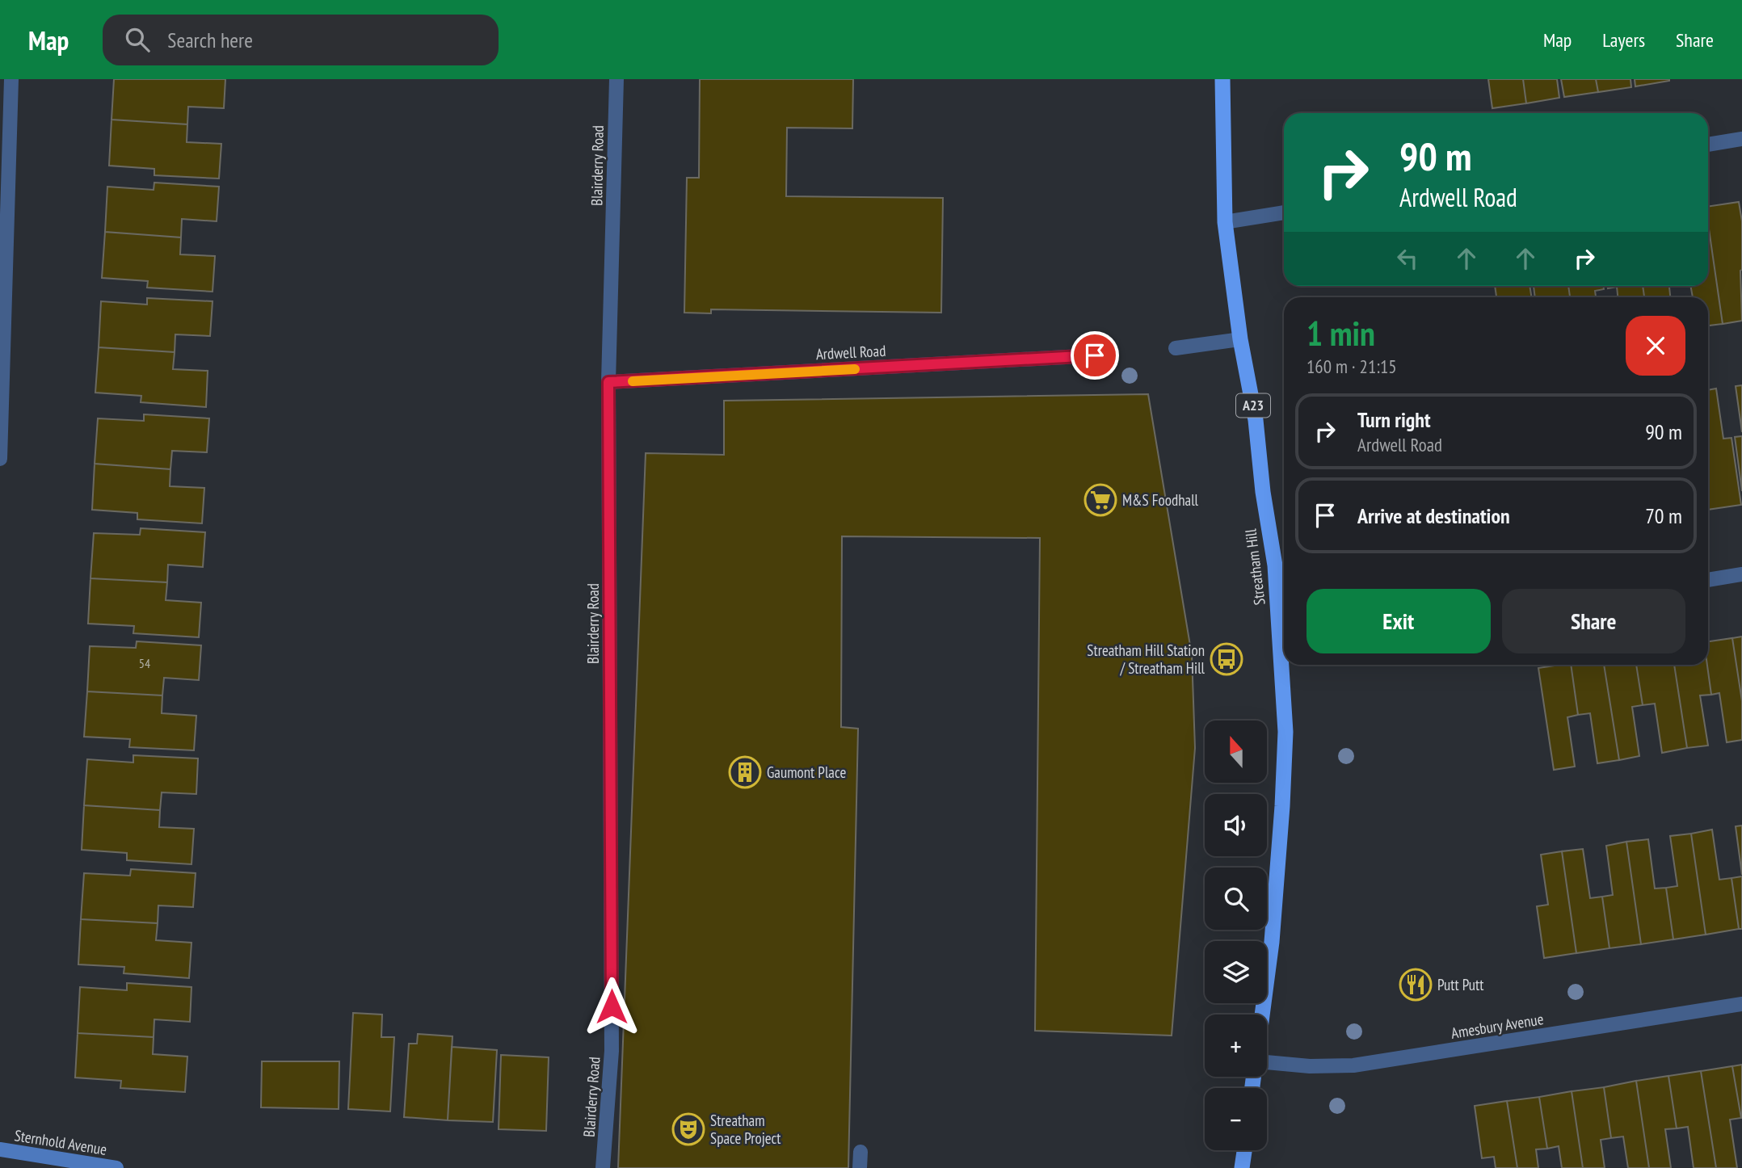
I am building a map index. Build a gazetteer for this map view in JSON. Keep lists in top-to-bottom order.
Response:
{
  "streets": {
    "highway": ["A23", "Streatham Hill"],
    "main road": ["Sternhold Avenue"],
    "street": ["Blairderry Road", "Ardwell Road", "Amesbury Avenue"]
  },
  "crossings": [
    ["Blairderry Road", "Ardwell Road"]
  ],
  "places": {
    "supermarket": ["M&S Foodhall"],
    "bus stop": ["Streatham Hill Station / Streatham Hill"],
    "building": ["Gaumont Place"],
    "restaurant": ["Putt Putt"],
    "theatre": ["Streatham Space Project"]
  },
  "house_numbers": ["54"],
  "north": "top",
  "page": {
    "header": "Map",
    "search": "Search here",
    "nav": ["Map", "Layers", "Share"],
    "turn": ["90 m", "Ardwell Road"],
    "heading": ["1 min", "160 m · 21:15"],
    "list": [
      {
        "name": "Turn right",
        "note": "Ardwell Road",
        "value": "90 m"
      },
      {
        "name": "Arrive at destination",
        "value": "70 m"
      }
    ],
    "buttons": ["Exit", "Share"],
    "map_buttons": ["+", "−"]
  }
}
